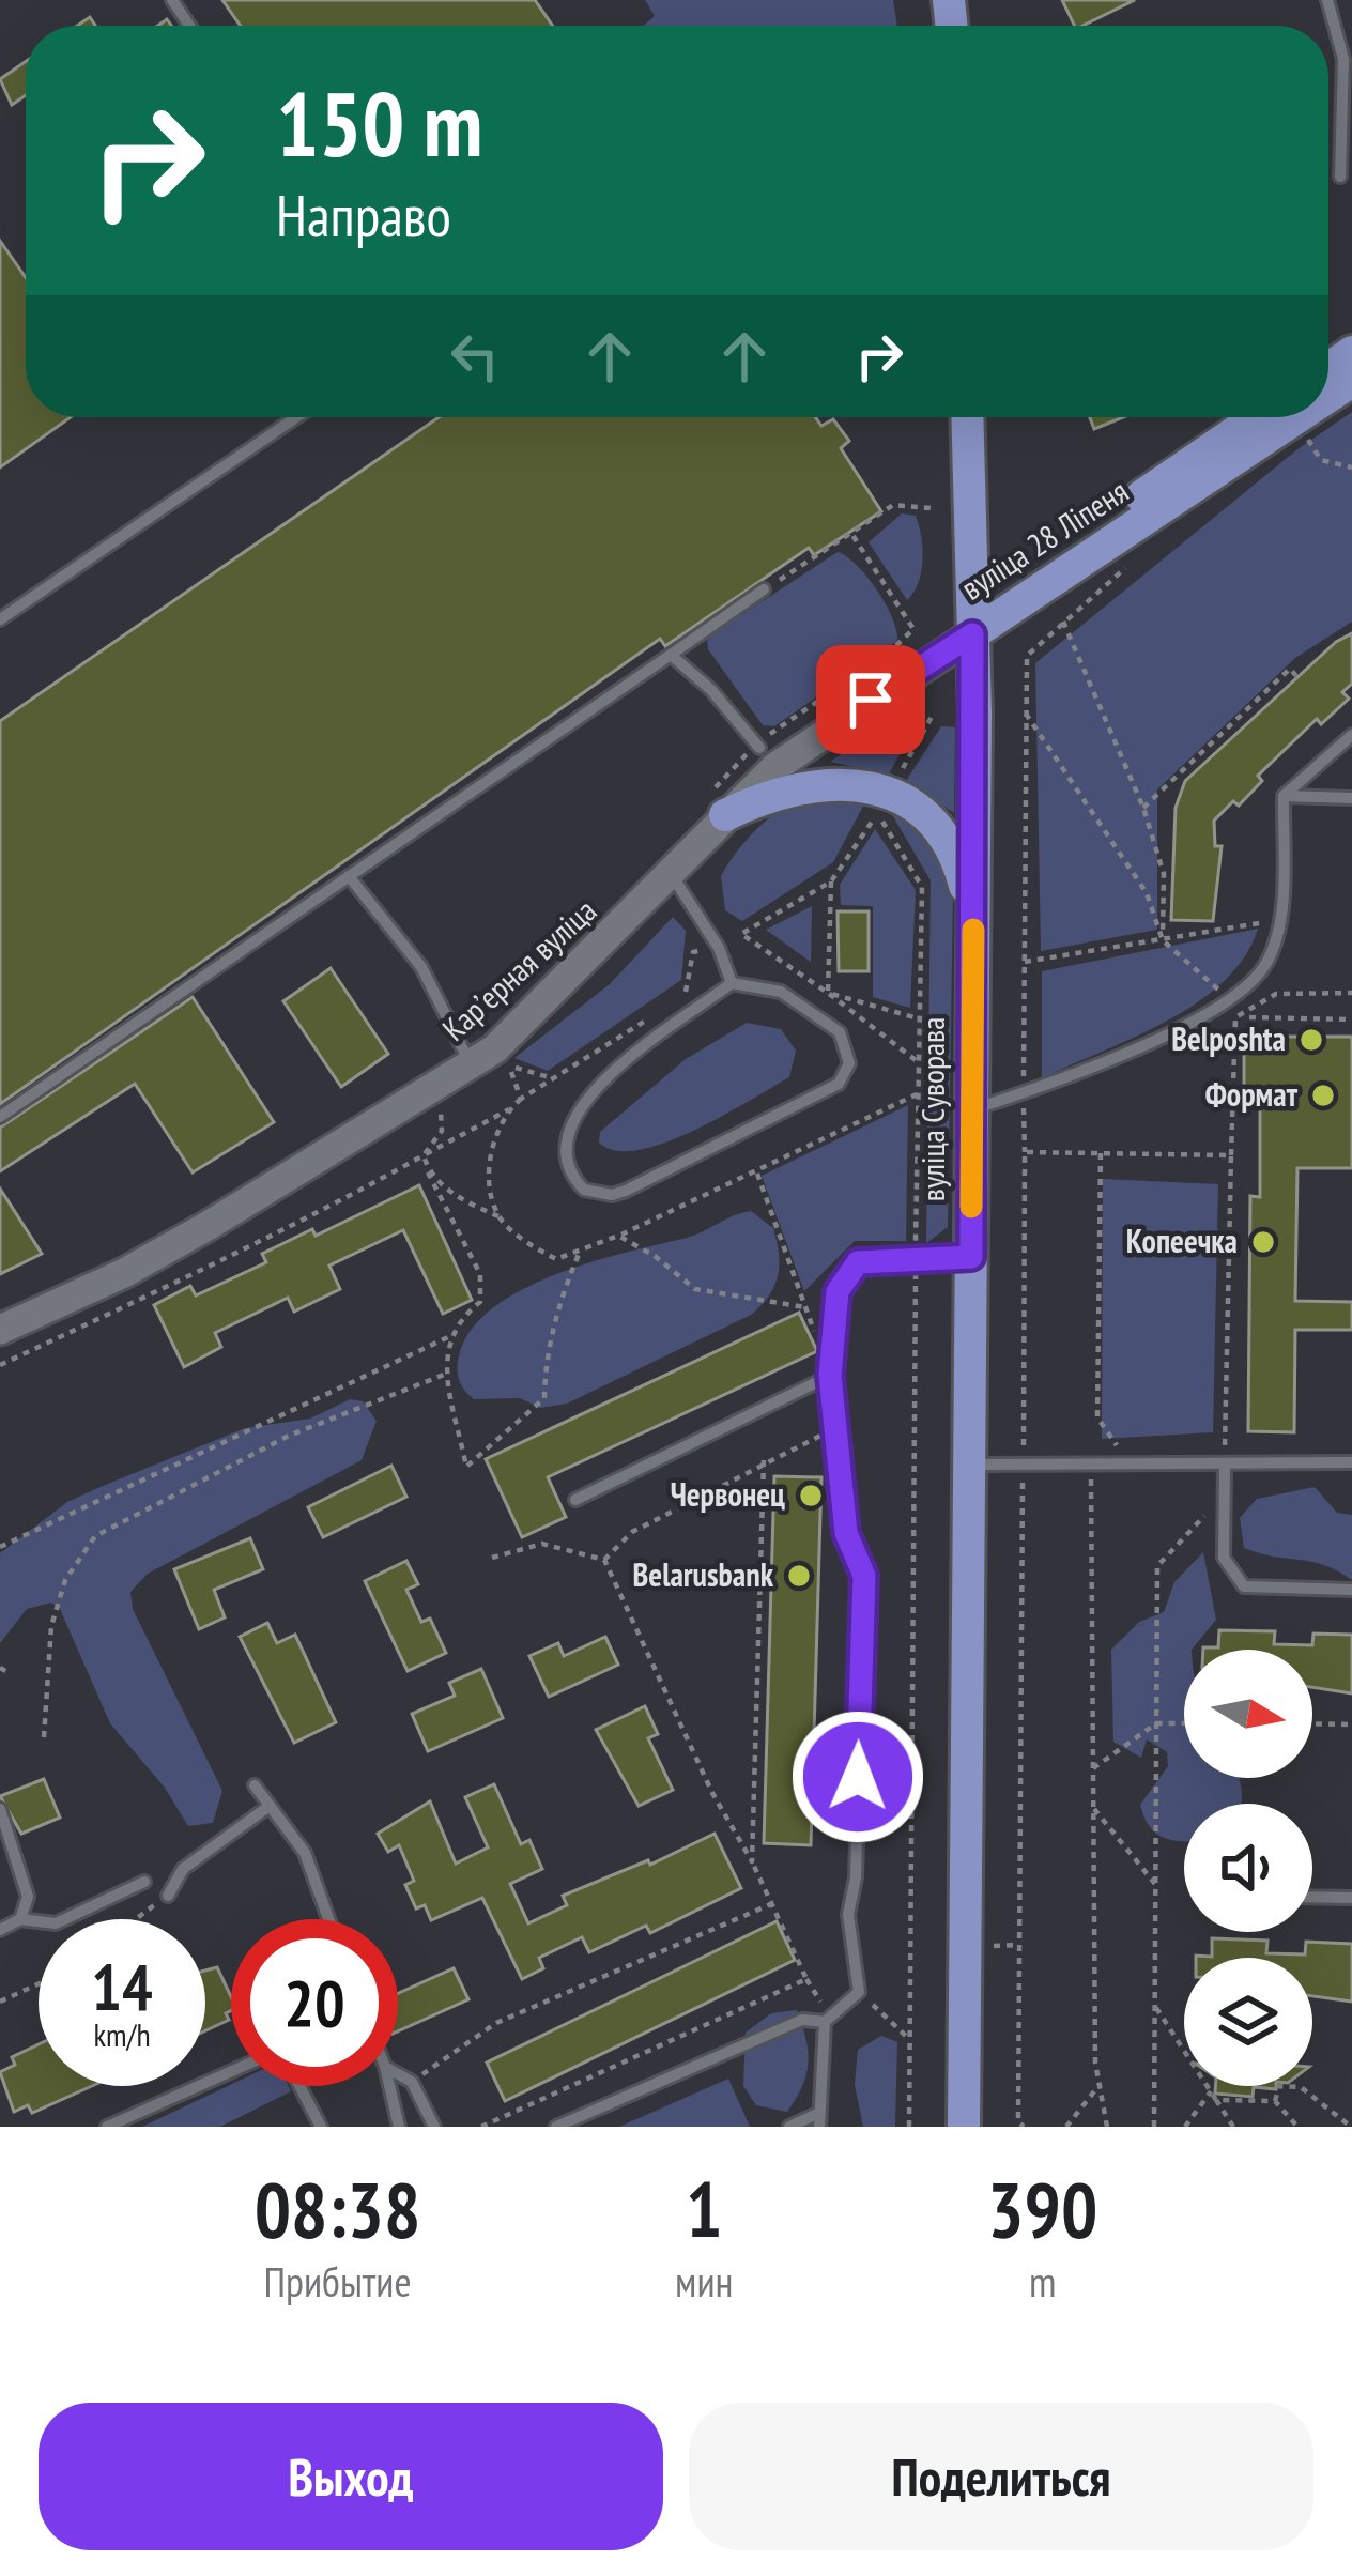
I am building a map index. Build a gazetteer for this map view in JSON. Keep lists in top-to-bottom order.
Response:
{
  "streets": {
    "main road": ["вуліца 28 Ліпеня", "вуліца Суворава"],
    "street": ["Карʼерная вуліца"]
  },
  "crossings": [
    ["вуліца 28 Ліпеня", "Карʼерная вуліца"],
    ["вуліца 28 Ліпеня", "вуліца Суворава"],
    ["Карʼерная вуліца", "вуліца Суворава"]
  ],
  "places": [
    "Belposhta",
    "Формат",
    "Копеечка",
    "Червонец",
    "Belarusbank"
  ],
  "north": "right",
  "page": {
    "turn": ["150 m", "Направо"],
    "speed": "14 km/h",
    "limit": "20",
    "eta": [
      "08:38",
      "Прибытие",
      "1",
      "мин",
      "390",
      "m"
    ],
    "buttons": ["Выход", "Поделиться"]
  }
}
